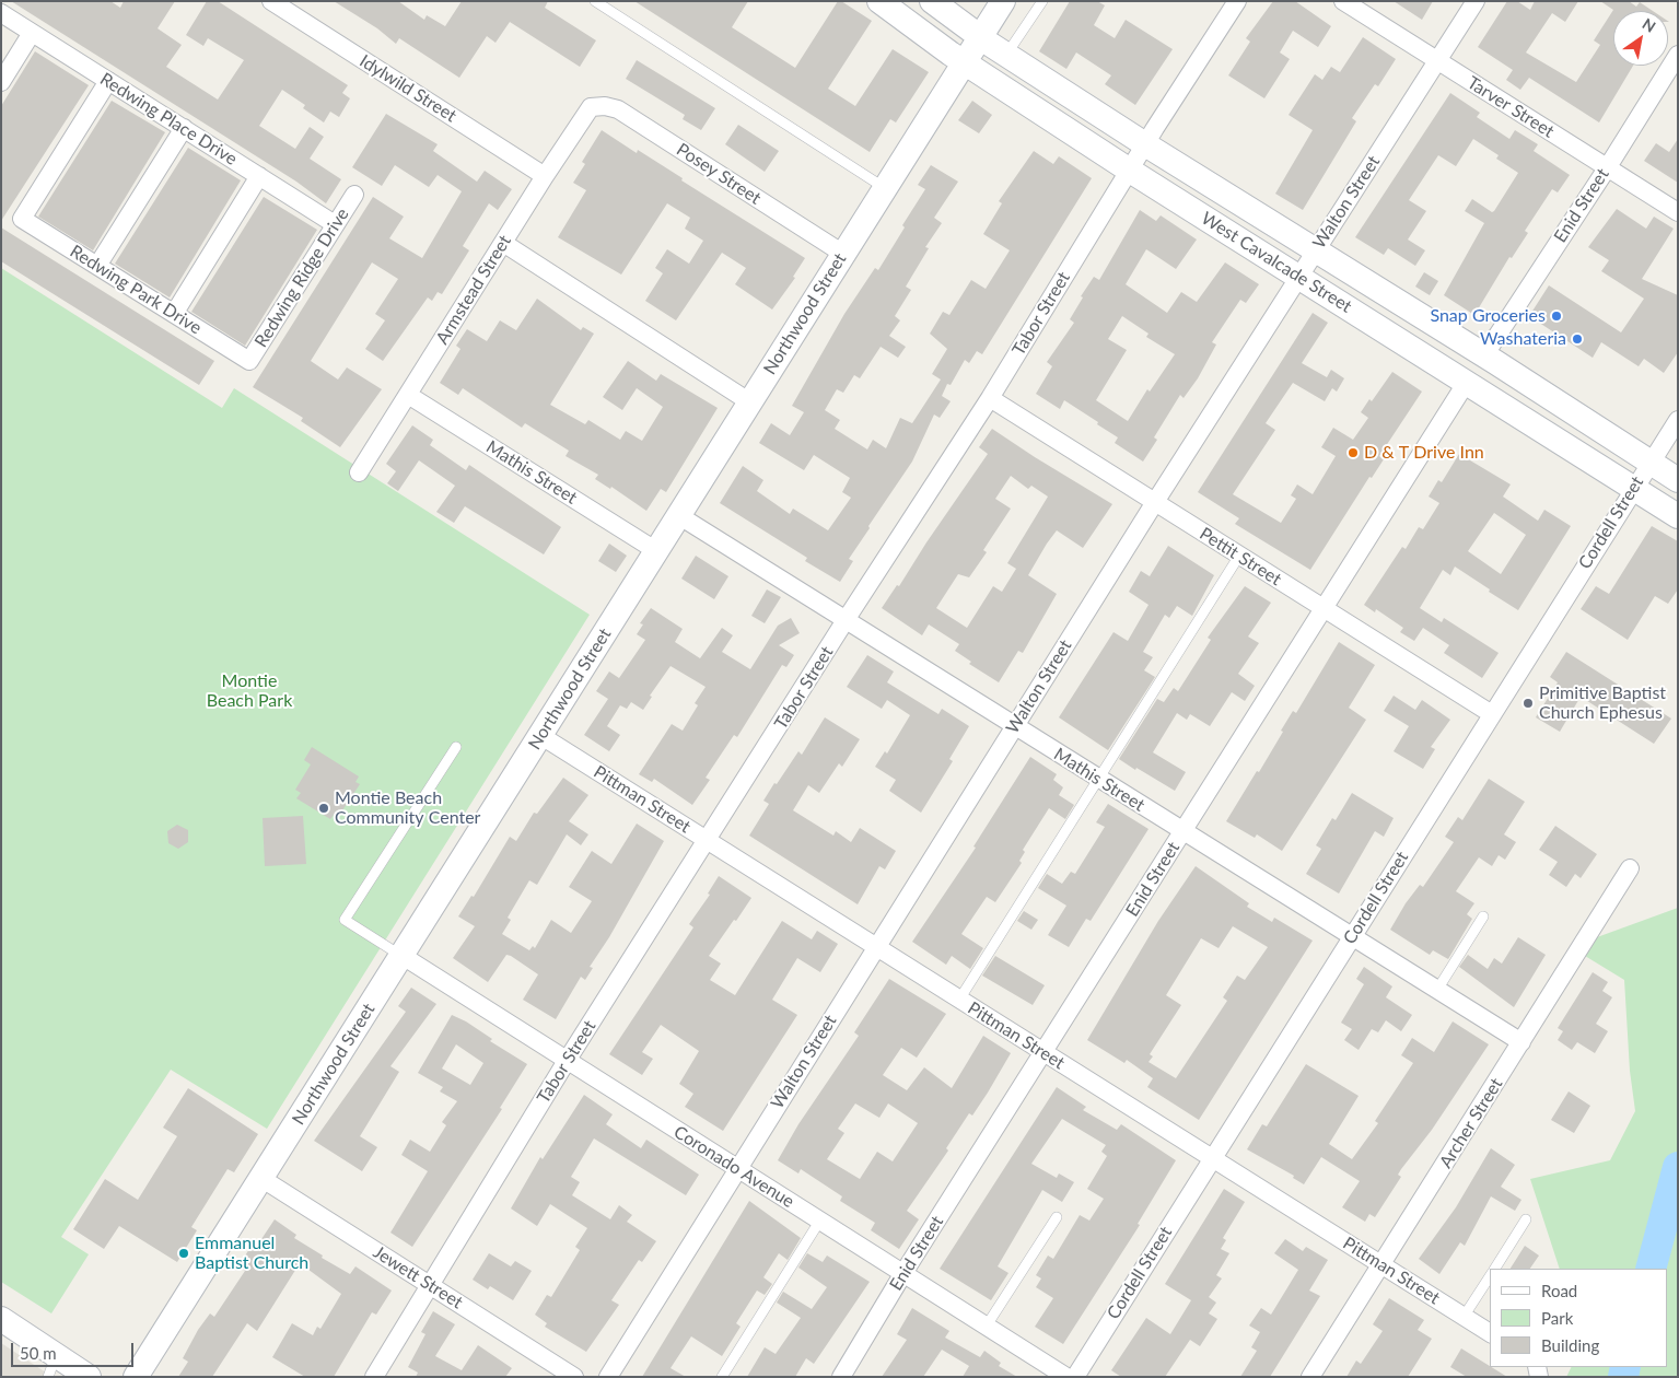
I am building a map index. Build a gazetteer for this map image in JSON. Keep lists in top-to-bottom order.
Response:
{
  "streets": {
    "main road": ["West Cavalcade Street", "Northwood Street"],
    "street": [
      "Idylwild Street",
      "Tarver Street",
      "Redwing Place Drive",
      "Posey Street",
      "Walton Street",
      "Enid Street",
      "Redwing Ridge Drive",
      "Redwing Park Drive",
      "Armstead Street",
      "Tabor Street",
      "Mathis Street",
      "Cordell Street",
      "Pettit Street",
      "Pittman Street",
      "Archer Street",
      "Coronado Avenue",
      "Jewett Street"
    ]
  },
  "crossings": [
    ["Idylwild Street", "Armstead Street"],
    ["Tarver Street", "Walton Street"],
    ["Tarver Street", "Enid Street"],
    ["Redwing Place Drive", "Redwing Ridge Drive"],
    ["Redwing Place Drive", "Redwing Park Drive"],
    ["Posey Street", "Armstead Street"],
    ["Posey Street", "Northwood Street"],
    ["Walton Street", "West Cavalcade Street"],
    ["Walton Street", "Mathis Street"],
    ["Walton Street", "Pettit Street"],
    ["Walton Street", "Pittman Street"],
    ["Walton Street", "Coronado Avenue"],
    ["Enid Street", "West Cavalcade Street"],
    ["Enid Street", "Mathis Street"],
    ["Enid Street", "Pettit Street"],
    ["Enid Street", "Pittman Street"],
    ["Enid Street", "Coronado Avenue"],
    ["West Cavalcade Street", "Northwood Street"],
    ["West Cavalcade Street", "Tabor Street"],
    ["West Cavalcade Street", "Cordell Street"],
    ["Redwing Ridge Drive", "Redwing Park Drive"],
    ["Armstead Street", "Mathis Street"],
    ["Northwood Street", "Mathis Street"],
    ["Northwood Street", "Pittman Street"],
    ["Northwood Street", "Coronado Avenue"],
    ["Northwood Street", "Jewett Street"],
    ["Tabor Street", "Mathis Street"],
    ["Tabor Street", "Pettit Street"],
    ["Tabor Street", "Pittman Street"],
    ["Tabor Street", "Coronado Avenue"],
    ["Tabor Street", "Jewett Street"],
    ["Mathis Street", "Cordell Street"],
    ["Mathis Street", "Archer Street"],
    ["Cordell Street", "Pettit Street"],
    ["Cordell Street", "Pittman Street"],
    ["Pittman Street", "Archer Street"]
  ],
  "parks": ["Montie Beach Park"],
  "places": [
    "Snap Groceries",
    "Washateria",
    "D & T Drive Inn",
    "Primitive Baptist Church Ephesus",
    "Montie Beach Community Center",
    "Emmanuel Baptist Church"
  ],
  "legend": ["Road", "Park", "Building"],
  "scale_bar": "50 m",
  "north": "top right"
}
